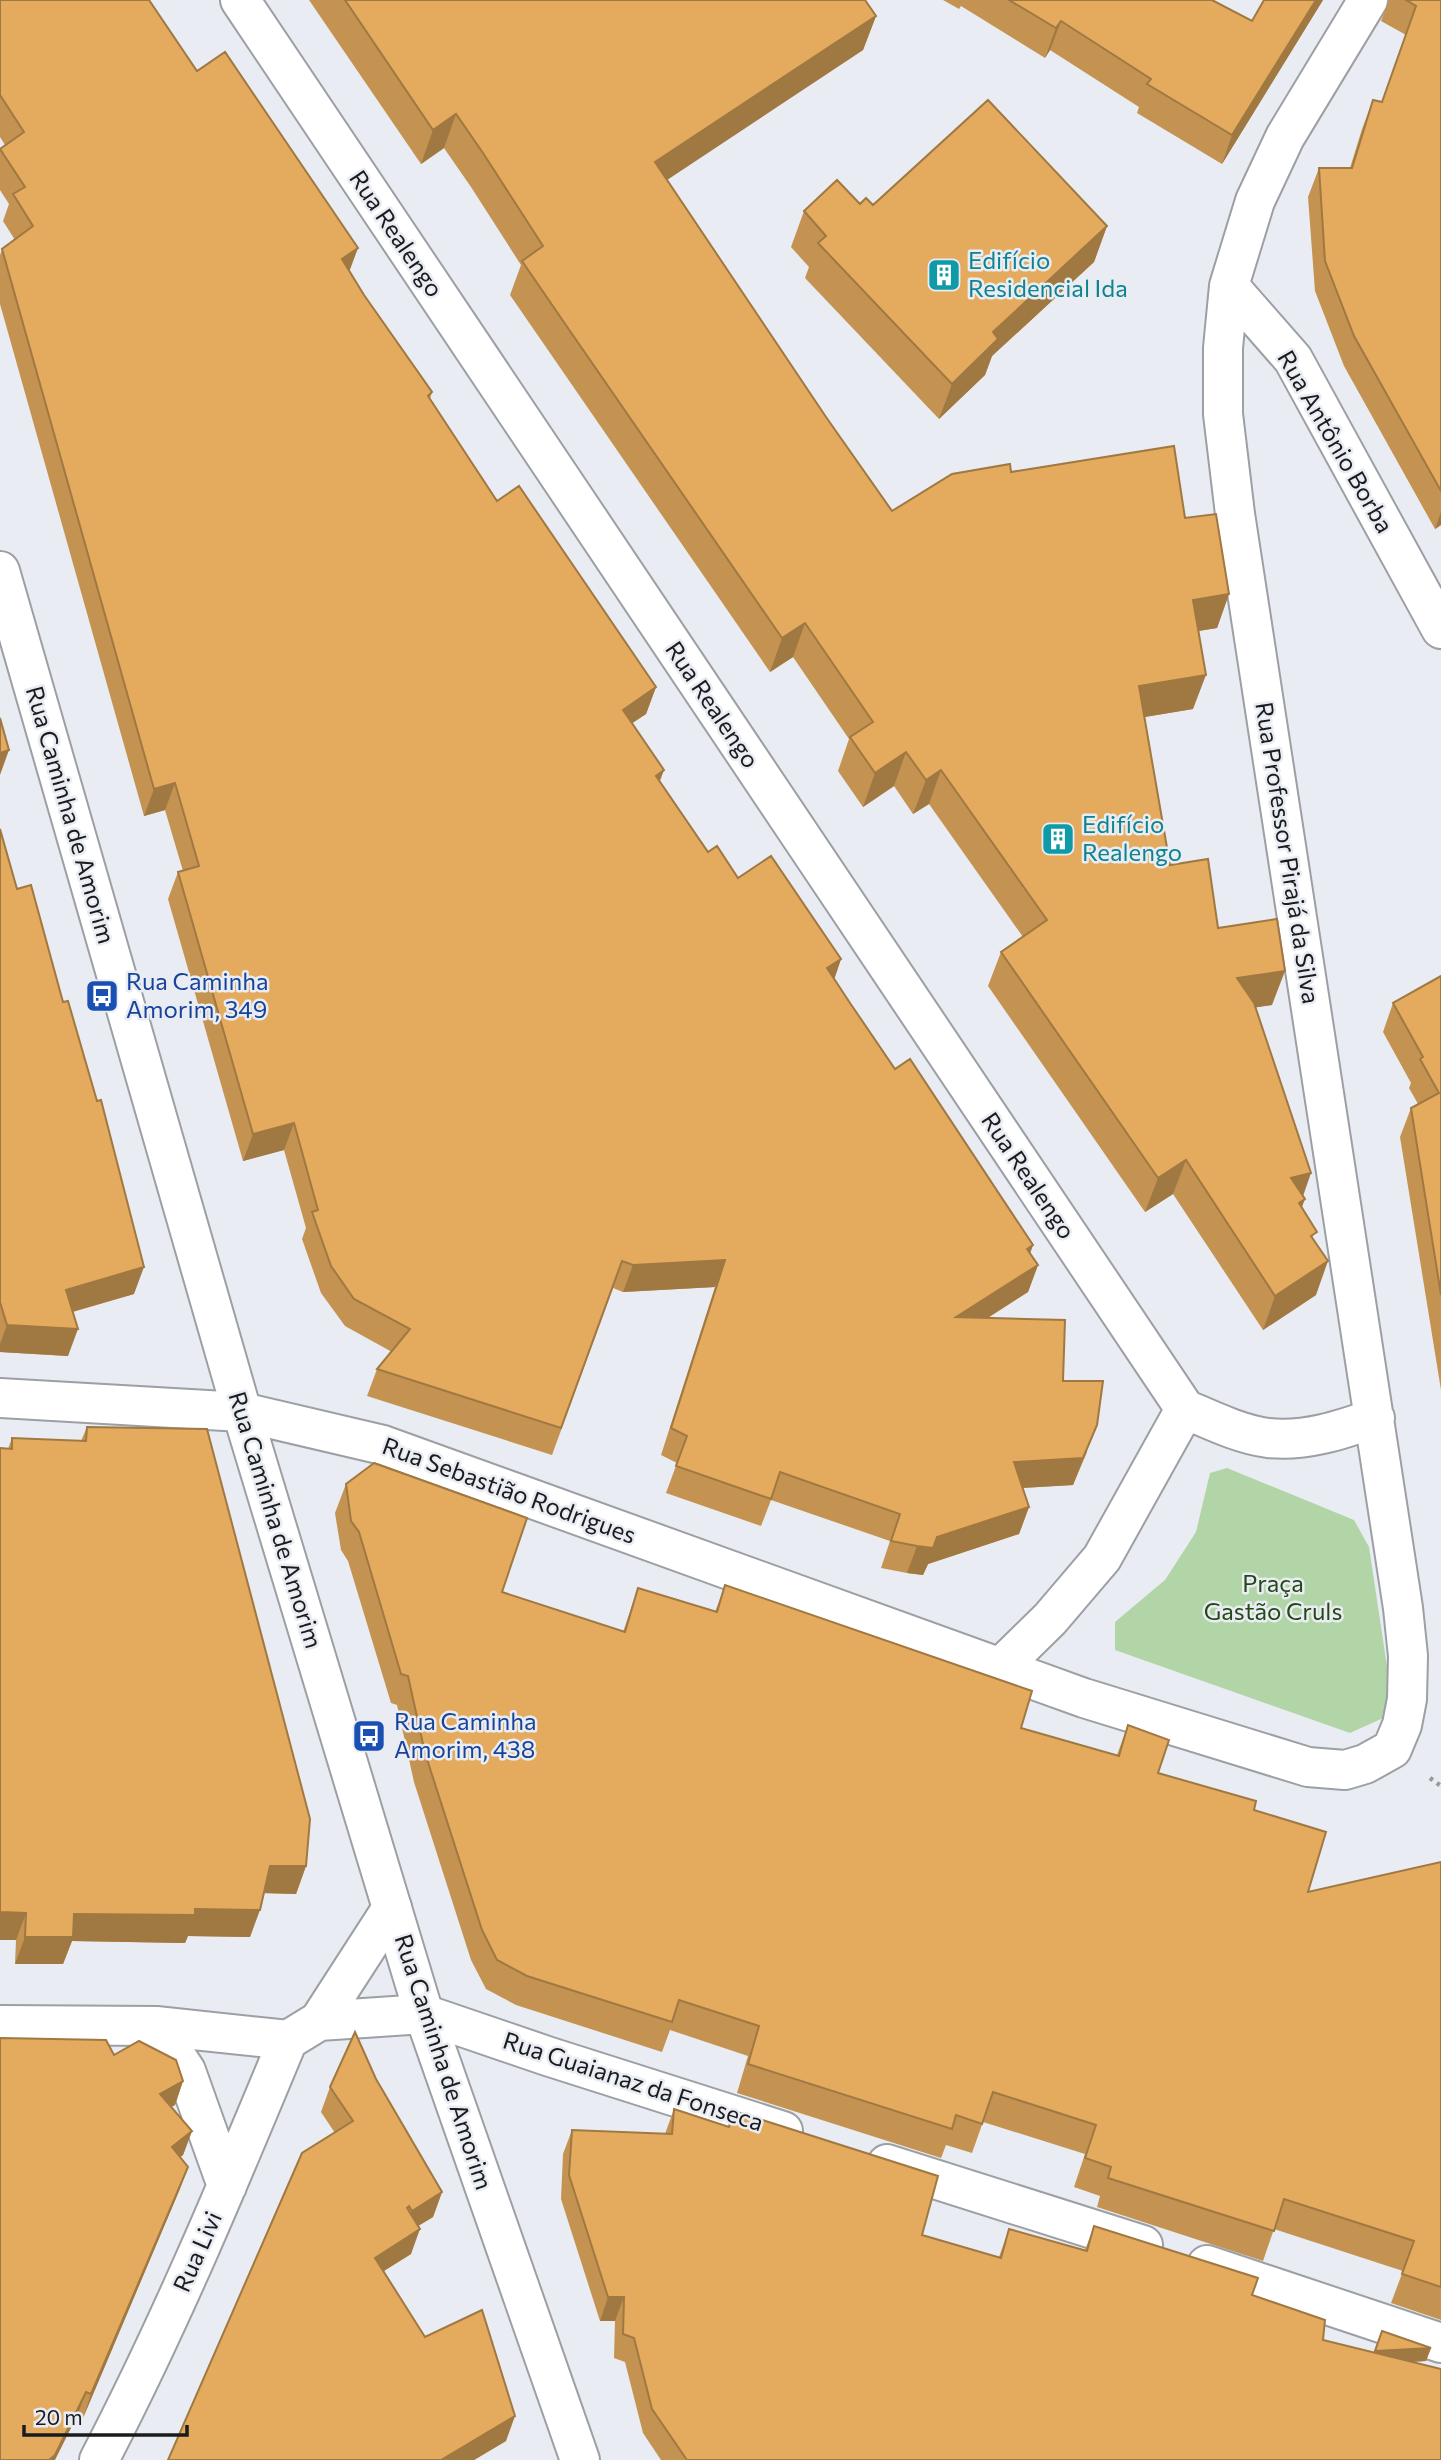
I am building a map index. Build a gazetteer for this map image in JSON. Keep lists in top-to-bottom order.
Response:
{
  "streets": {
    "street": [
      "Rua Realengo",
      "Rua Antônio Borba",
      "Rua Caminha de Amorim",
      "Rua Professor Pirajá da Silva",
      "Rua Sebastião Rodrigues",
      "Rua Guaianaz da Fonseca",
      "Rua Livi"
    ]
  },
  "crossings": [
    ["Rua Antônio Borba", "Rua Professor Pirajá da Silva"],
    ["Rua Caminha de Amorim", "Rua Sebastião Rodrigues"],
    ["Rua Caminha de Amorim", "Rua Guaianaz da Fonseca"],
    ["Rua Caminha de Amorim", "Rua Livi"]
  ],
  "parks": ["Praça Gastão Cruls"],
  "places": {
    "building": ["Edifício Residencial Ida", "Edifício Realengo"],
    "bus stop": ["Rua Caminha Amorim, 349", "Rua Caminha Amorim, 438"]
  },
  "scale_bar": "20 m"
}
